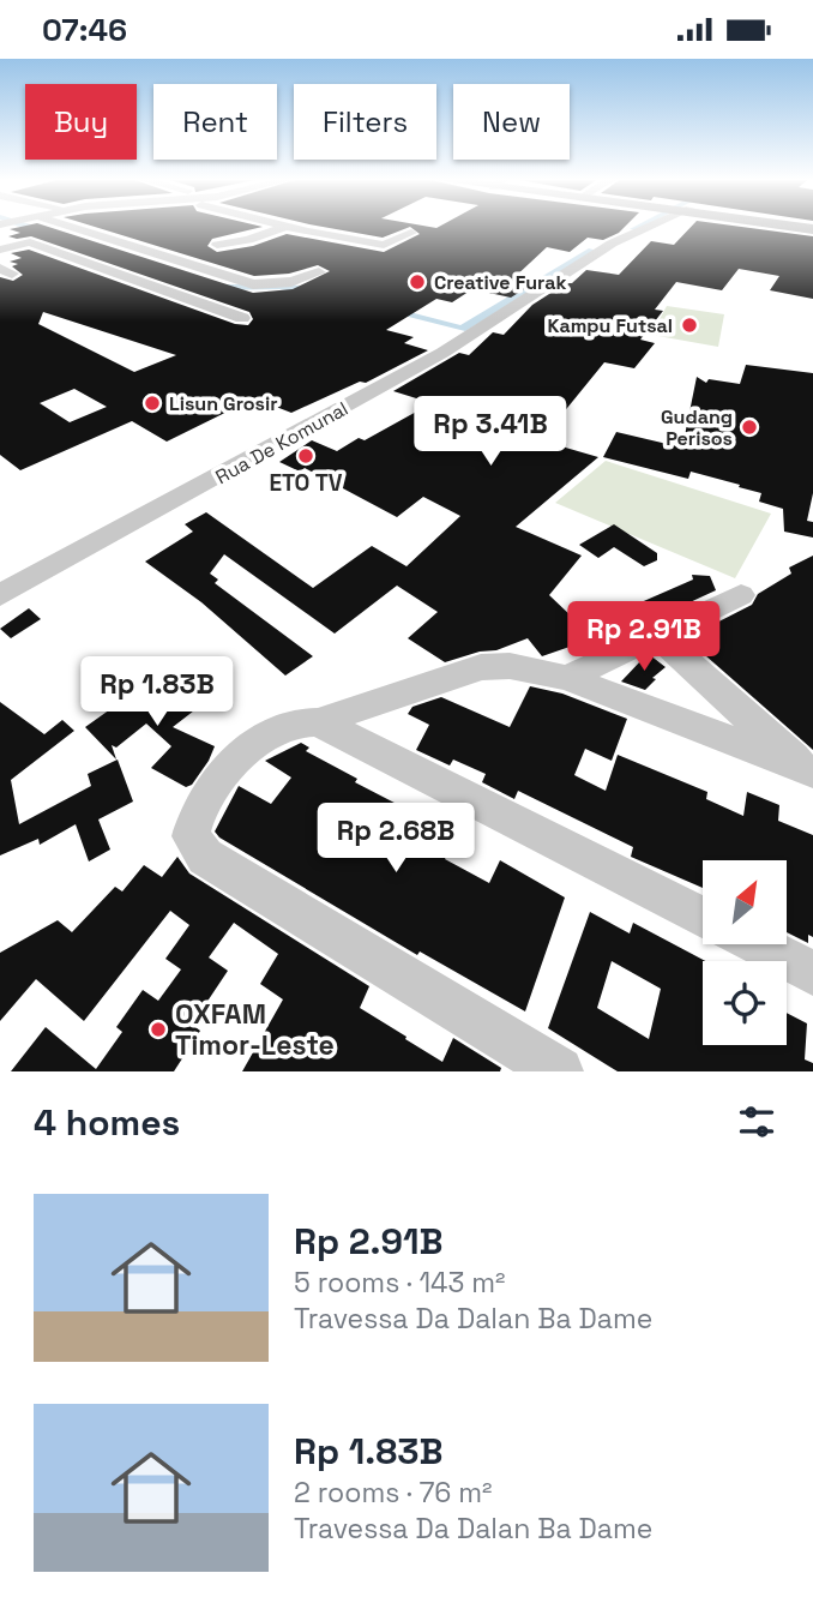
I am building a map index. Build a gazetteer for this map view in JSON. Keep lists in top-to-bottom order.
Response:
{
  "streets": {
    "street": ["Rua De Komunal"]
  },
  "places": [
    "Creative Furak",
    "Kampu Futsal",
    "Lisun Grosir",
    "Gudang Perisos",
    "ETO TV",
    "OXFAM Timor-Leste"
  ],
  "north": "top right",
  "page": {
    "status": "07:46",
    "chip": [
      "Buy",
      "Rent",
      "Filters",
      "New"
    ],
    "price": [
      "Rp 3.41B",
      "Rp 2.91B",
      "Rp 1.83B",
      "Rp 2.68B"
    ],
    "heading": "4 homes",
    "list": [
      {
        "name": "Rp 2.91B",
        "note": "5 rooms · 143 m² · Travessa Da Dalan Ba Dame"
      },
      {
        "name": "Rp 1.83B",
        "note": "2 rooms · 76 m² · Travessa Da Dalan Ba Dame"
      }
    ]
  }
}
